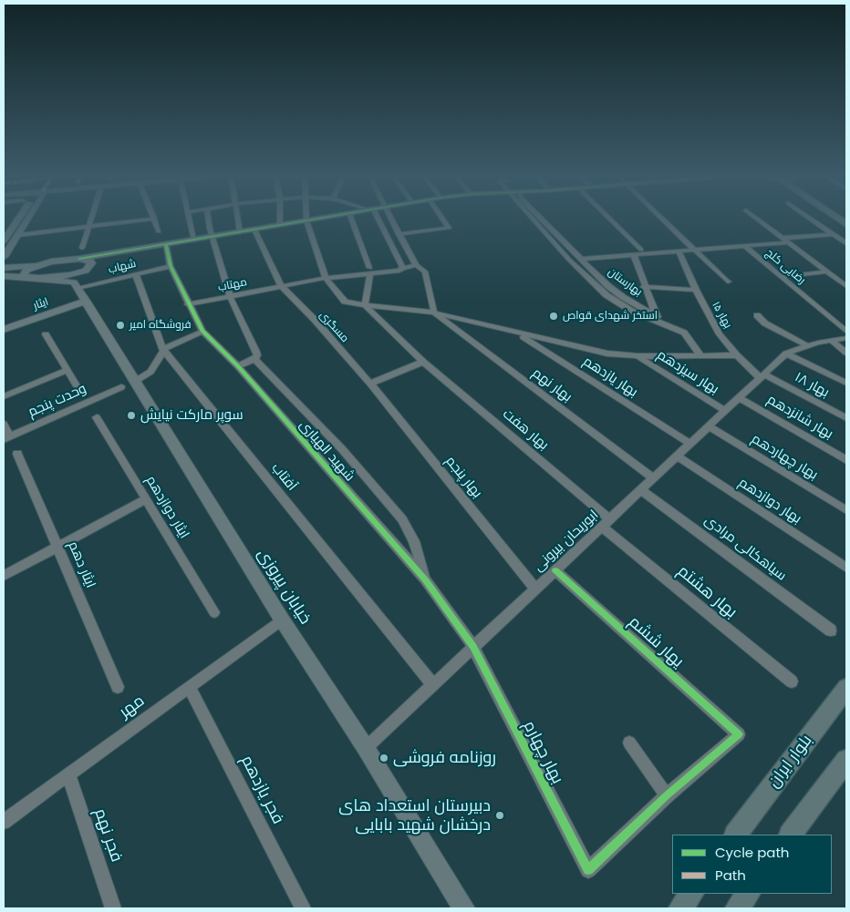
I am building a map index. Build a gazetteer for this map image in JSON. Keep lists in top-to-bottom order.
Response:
{
  "streets": {
    "main road": ["ایثار", "خیابان پیروزی", "بلوار ایران"],
    "street": [
      "شهاب",
      "رضایی کلج",
      "بهارستان",
      "مهتاب",
      "بهار ۱۵",
      "مسگری",
      "بهار سیزدهم",
      "بهار یازدهم",
      "بهار نهم",
      "بهار ۱۸",
      "وحدت پنجم",
      "بهار شانزدهم",
      "بهار هفت",
      "شهید الهیاری",
      "بهار چهاردهم",
      "آفتاب",
      "بهار پنجم",
      "بهار دوازدهم",
      "ایثار دوازدهم",
      "ابوریحان بیرونی",
      "سیاهکالی مرادی",
      "ایثار دهم",
      "بهار هشتم",
      "یهار ششم",
      "مهر",
      "بهار چهارم",
      "فجر یازدهم",
      "فجر نهم"
    ]
  },
  "crossings": [
    ["شهاب", "ایثار"],
    ["شهاب", "شهید الهیاری"],
    ["شهاب", "آفتاب"],
    ["شهاب", "خیابان پیروزی"],
    ["مهتاب", "مسگری"],
    ["مهتاب", "شهید الهیاری"],
    ["ایثار", "خیابان پیروزی"],
    ["بهار ۱۵", "بهار ۱۸"],
    ["بهار ۱۵", "ابوریحان بیرونی"],
    ["مسگری", "بهار پنجم"],
    ["بهار سیزدهم", "ابوریحان بیرونی"],
    ["بهار یازدهم", "ابوریحان بیرونی"],
    ["بهار نهم", "ابوریحان بیرونی"],
    ["بهار ۱۸", "ابوریحان بیرونی"],
    ["وحدت پنجم", "آفتاب"],
    ["وحدت پنجم", "خیابان پیروزی"],
    ["بهار شانزدهم", "ابوریحان بیرونی"],
    ["بهار هفت", "ابوریحان بیرونی"],
    ["بهار هفت", "بهار هشتم"],
    ["شهید الهیاری", "ابوریحان بیرونی"],
    ["شهید الهیاری", "بهار چهارم"],
    ["بهار چهاردهم", "ابوریحان بیرونی"],
    ["آفتاب", "ابوریحان بیرونی"],
    ["بهار پنجم", "ابوریحان بیرونی"],
    ["بهار دوازدهم", "ابوریحان بیرونی"],
    ["ابوریحان بیرونی", "سیاهکالی مرادی"],
    ["ابوریحان بیرونی", "خیابان پیروزی"],
    ["ابوریحان بیرونی", "بهار هشتم"],
    ["ابوریحان بیرونی", "یهار ششم"],
    ["ابوریحان بیرونی", "بهار چهارم"],
    ["خیابان پیروزی", "مهر"],
    ["یهار ششم", "بهار چهارم"],
    ["مهر", "فجر یازدهم"],
    ["مهر", "فجر نهم"]
  ],
  "places": [
    "استخر شهدای قواص",
    "فروشگاه امیر",
    "سوپر مارکت نیایش",
    "روزنامه فروشی",
    "دبیرستان استعداد های درخشان شهید بابایی"
  ],
  "legend": ["Cycle path", "Path"]
}
